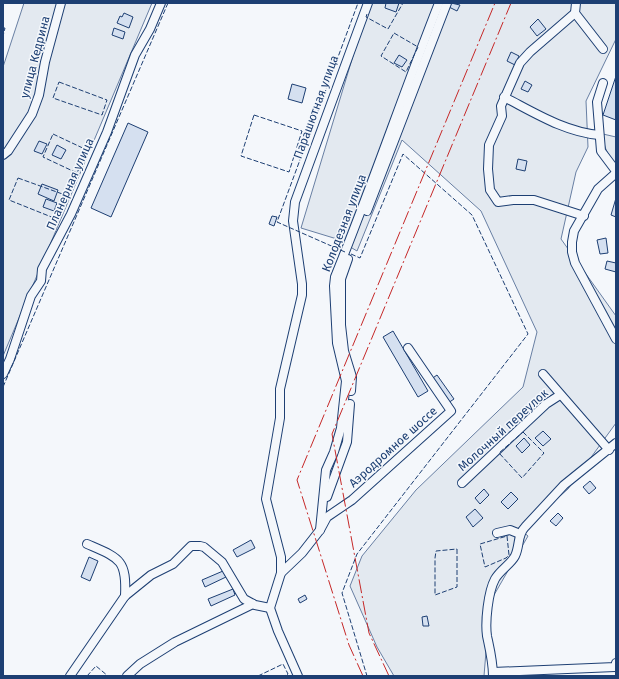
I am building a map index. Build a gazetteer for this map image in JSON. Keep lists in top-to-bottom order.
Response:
{
  "streets": {
    "street": [
      "улица Кедрина",
      "Парашютная улица",
      "Планерная улица",
      "Колодезная улица",
      "Молочный переулок",
      "Аэродромное шоссе"
    ]
  },
  "crossings": [
    ["Парашютная улица", "Аэродромное шоссе"],
    ["Колодезная улица", "Аэродромное шоссе"]
  ]
}
